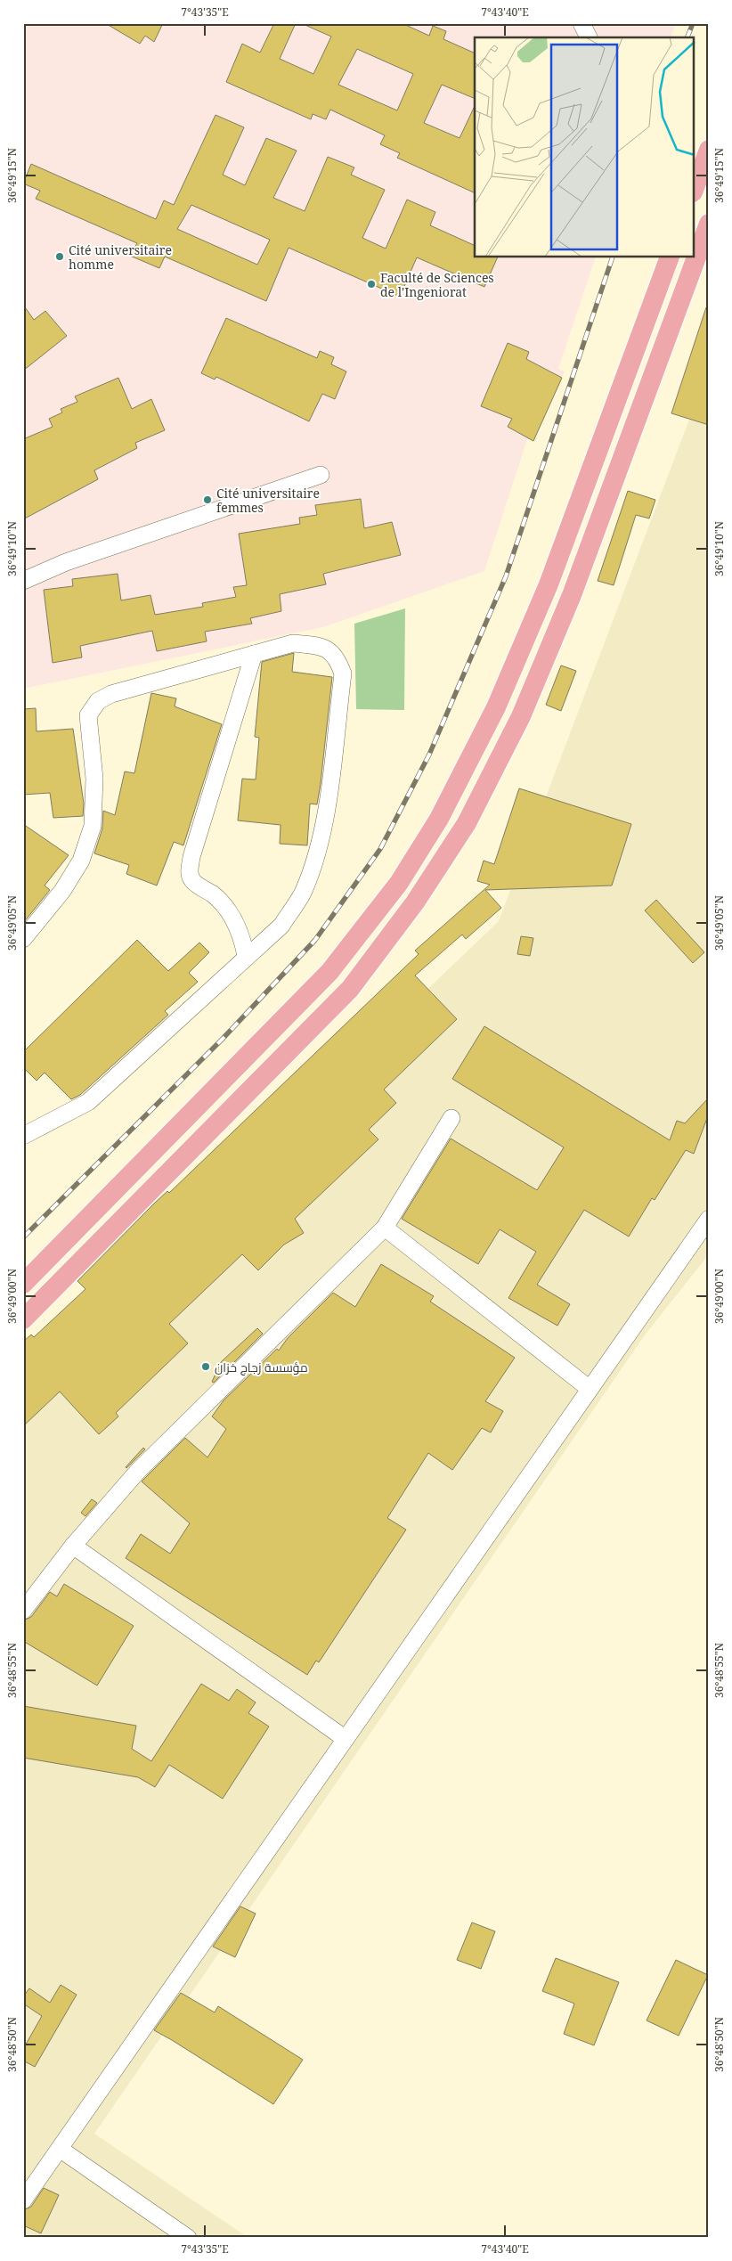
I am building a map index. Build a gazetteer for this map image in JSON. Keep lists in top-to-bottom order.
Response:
{
  "places": [
    "Cité universitaire homme",
    "Faculté de Sciences de l'Ingeniorat",
    "Cité universitaire femmes",
    "مؤسسة زجاج خزان"
  ],
  "coordinates": [
    "7°43'35\"E",
    "7°43'40\"E",
    "36°49'15\"N",
    "36°49'10\"N",
    "36°49'05\"N",
    "36°49'00\"N",
    "36°48'55\"N",
    "36°48'50\"N"
  ]
}
